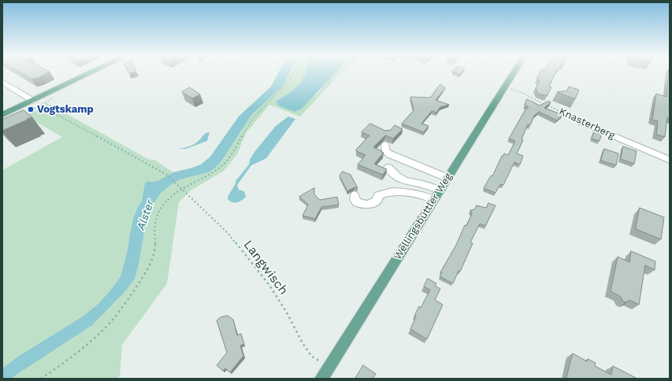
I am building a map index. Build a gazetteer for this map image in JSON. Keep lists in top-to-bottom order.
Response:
{
  "streets": {
    "main road": ["Wellingsbüttler Weg"],
    "street": ["Knasterberg"],
    "path": ["Langwisch"]
  },
  "crossings": [
    ["Knasterberg", "Wellingsbüttler Weg"],
    ["Wellingsbüttler Weg", "Langwisch"]
  ],
  "water": ["Alster"],
  "places": ["Vogtskamp"]
}
